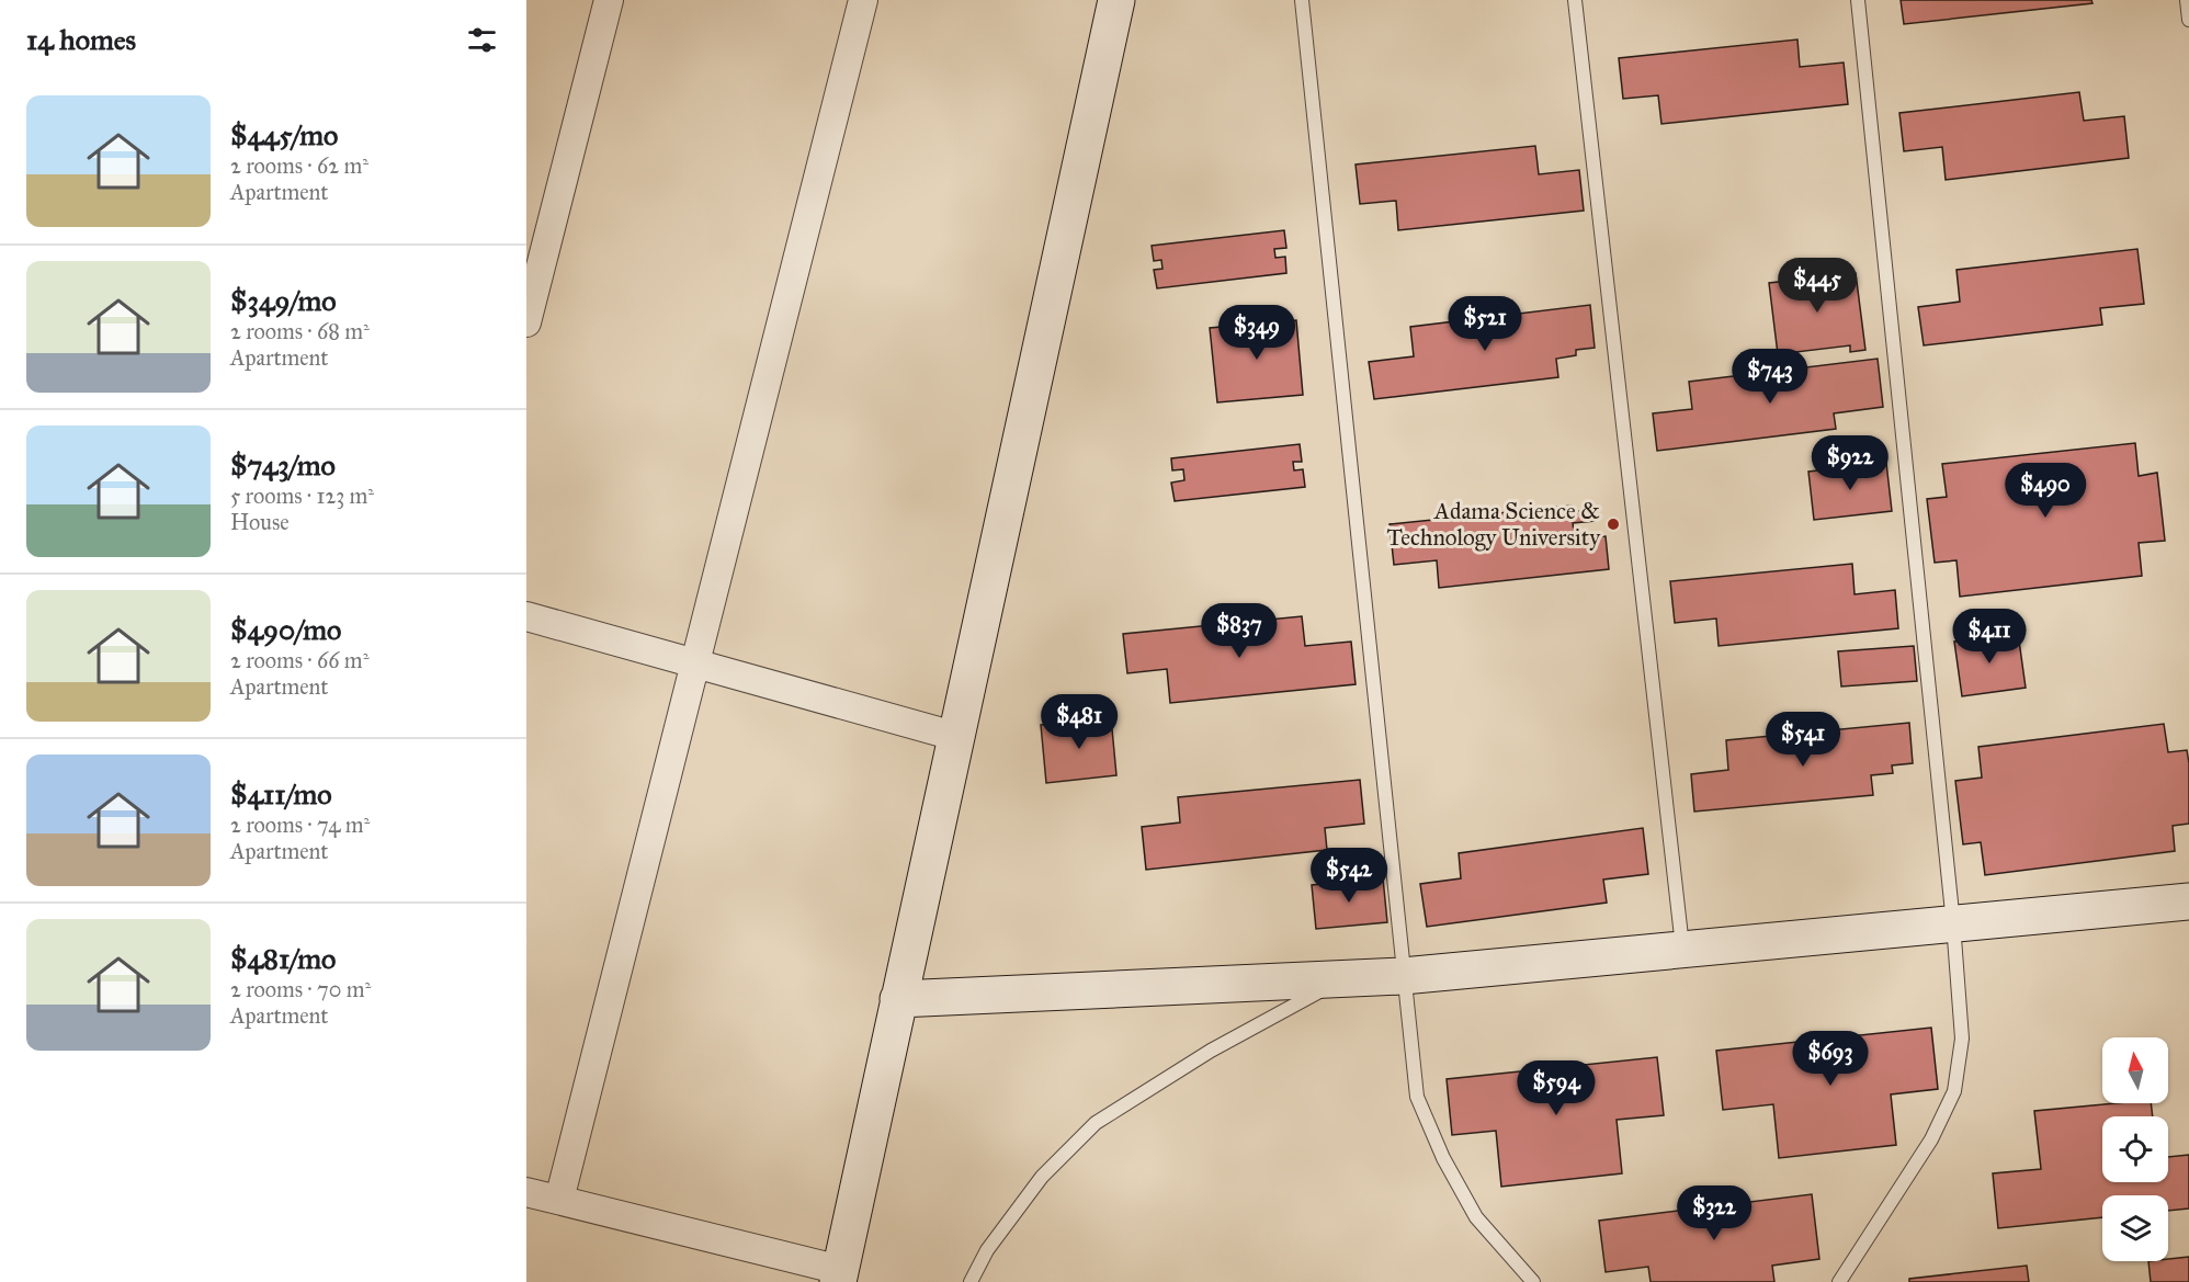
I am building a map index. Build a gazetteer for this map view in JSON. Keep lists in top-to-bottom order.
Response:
{
  "places": ["Adama Science & Technology University"],
  "north": "top",
  "page": {
    "heading": "14 homes",
    "list": [
      {
        "name": "$445/mo",
        "note": "2 rooms · 62 m² · Apartment"
      },
      {
        "name": "$349/mo",
        "note": "2 rooms · 68 m² · Apartment"
      },
      {
        "name": "$743/mo",
        "note": "5 rooms · 123 m² · House"
      },
      {
        "name": "$490/mo",
        "note": "2 rooms · 66 m² · Apartment"
      },
      {
        "name": "$411/mo",
        "note": "2 rooms · 74 m² · Apartment"
      },
      {
        "name": "$481/mo",
        "note": "2 rooms · 70 m² · Apartment"
      }
    ],
    "price": [
      "$445",
      "$521",
      "$349",
      "$743",
      "$922",
      "$490",
      "$837",
      "$411",
      "$481",
      "$541",
      "$542",
      "$693",
      "$594",
      "$322"
    ]
  }
}
